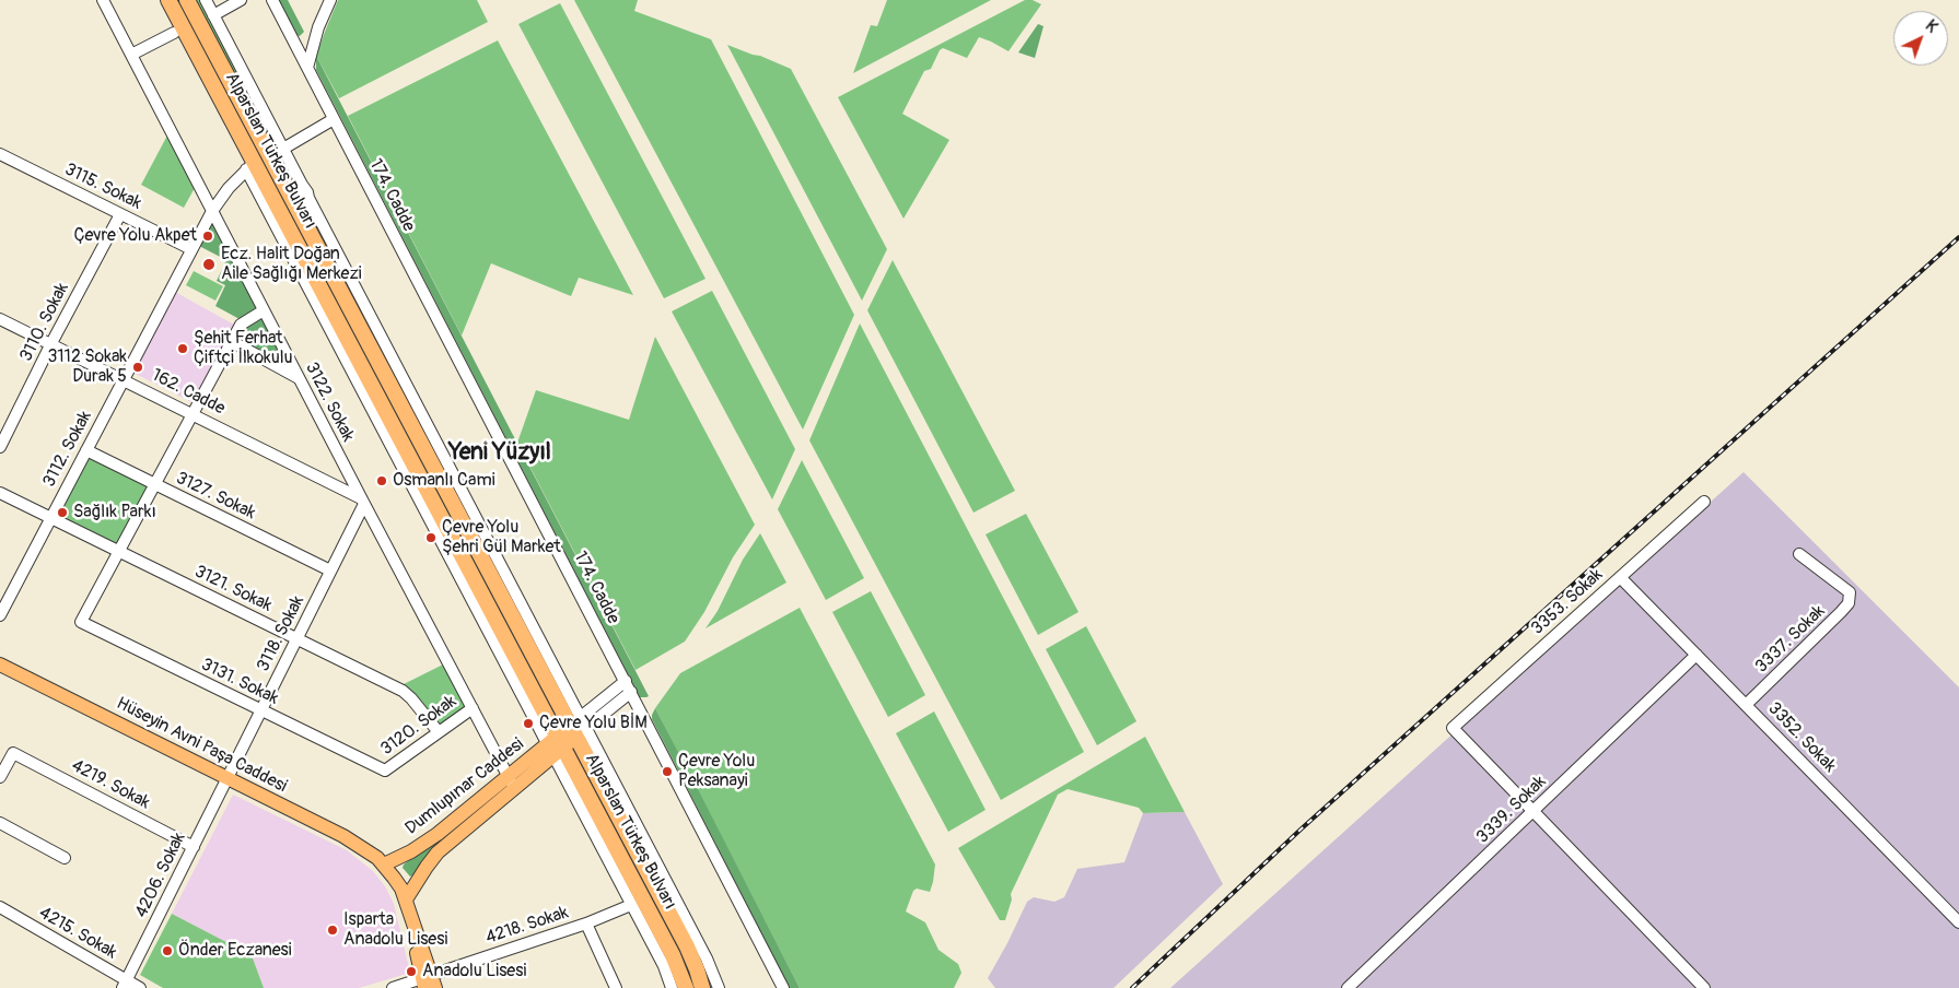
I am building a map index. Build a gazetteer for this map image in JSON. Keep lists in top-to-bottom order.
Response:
{
  "streets": {
    "highway": ["Alparslan Türkeş Bulvarı"],
    "main road": ["Hüseyin Avni Paşa Caddesi", "Dumlupınar Caddesi"],
    "street": [
      "3115. Sokak",
      "174. Cadde",
      "3110. Sokak",
      "162. Cadde",
      "3122. Sokak",
      "3112. Sokak",
      "3127. Sokak",
      "3121. Sokak",
      "3353. Sokak",
      "3118. Sokak",
      "3337. Sokak",
      "3131. Sokak",
      "3120. Sokak",
      "3352. Sokak",
      "4219. Sokak",
      "3339. Sokak",
      "4206. Sokak",
      "4218. Sokak",
      "4215. Sokak"
    ]
  },
  "crossings": [
    ["Alparslan Türkeş Bulvarı", "3112. Sokak"],
    ["Alparslan Türkeş Bulvarı", "Dumlupınar Caddesi"],
    ["3115. Sokak", "3110. Sokak"],
    ["3115. Sokak", "3112. Sokak"],
    ["3110. Sokak", "162. Cadde"],
    ["162. Cadde", "3122. Sokak"],
    ["162. Cadde", "3112. Sokak"],
    ["162. Cadde", "3118. Sokak"],
    ["3122. Sokak", "3112. Sokak"],
    ["3122. Sokak", "3118. Sokak"],
    ["3122. Sokak", "3120. Sokak"],
    ["3122. Sokak", "Dumlupınar Caddesi"],
    ["3112. Sokak", "3127. Sokak"],
    ["3112. Sokak", "3121. Sokak"],
    ["3127. Sokak", "3118. Sokak"],
    ["3121. Sokak", "3118. Sokak"],
    ["3121. Sokak", "3131. Sokak"],
    ["3121. Sokak", "3120. Sokak"],
    ["3353. Sokak", "3352. Sokak"],
    ["3353. Sokak", "3339. Sokak"],
    ["3118. Sokak", "3131. Sokak"],
    ["3118. Sokak", "Hüseyin Avni Paşa Caddesi"],
    ["3118. Sokak", "4206. Sokak"],
    ["3337. Sokak", "3352. Sokak"],
    ["3131. Sokak", "3120. Sokak"],
    ["3352. Sokak", "3339. Sokak"],
    ["Hüseyin Avni Paşa Caddesi", "Dumlupınar Caddesi"],
    ["Hüseyin Avni Paşa Caddesi", "4206. Sokak"],
    ["4219. Sokak", "4206. Sokak"],
    ["4206. Sokak", "4215. Sokak"]
  ],
  "districts": ["Yeni Yüzyıl"],
  "places": [
    "Çevre Yolu Akpet",
    "Ecz. Halit Doğan Aile Sağlığı Merkezi",
    "Şehit Ferhat Çiftçi İlkokulu",
    "3112 Sokak Durak 5",
    "Osmanlı Cami",
    "Sağlık Parkı",
    "Çevre Yolu Şehri Gül Market",
    "Çevre Yolu BİM",
    "Çevre Yolu Peksanayi",
    "Isparta Anadolu Lisesi",
    "Önder Eczanesi",
    "Anadolu Lisesi"
  ],
  "north": "top right"
}
